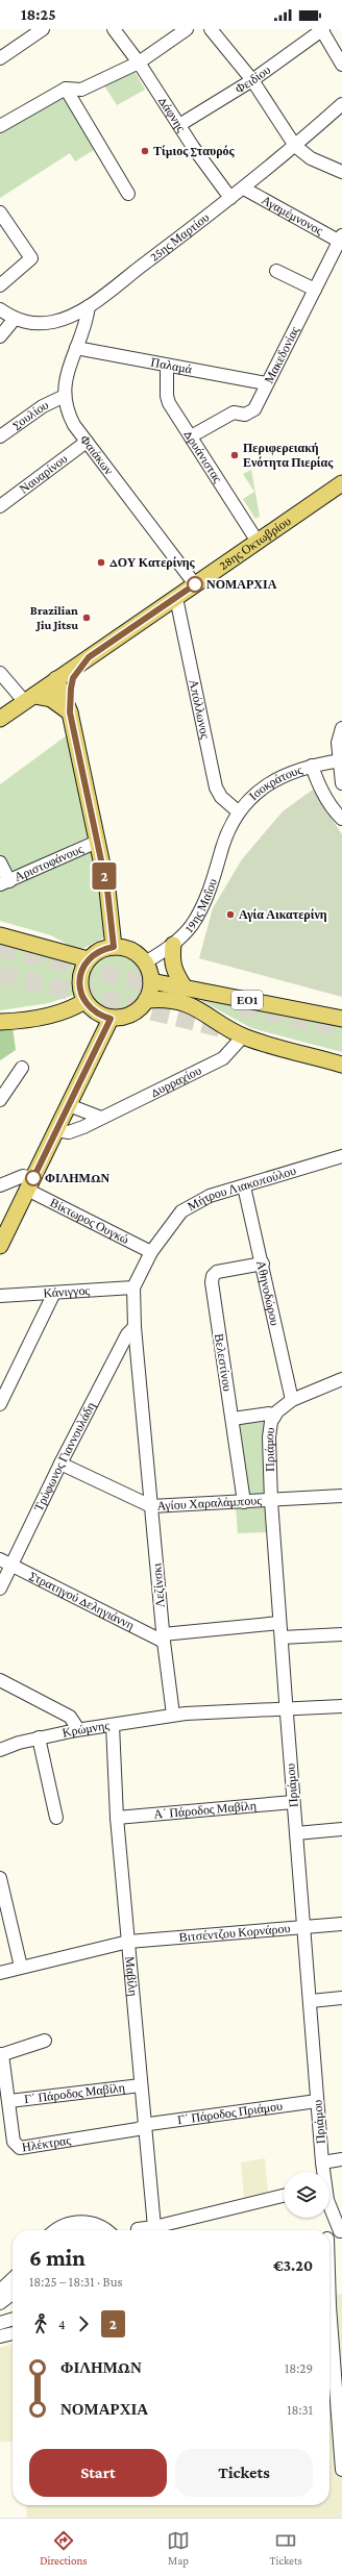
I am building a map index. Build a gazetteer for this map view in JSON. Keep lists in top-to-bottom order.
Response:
{
  "streets": {
    "main road": ["28ης Οκτωβρίου", "ΕΟ1"],
    "street": [
      "Φειδίου",
      "Δάφνης",
      "Αγαμέμνονος",
      "25ης Μαρτίου",
      "Μακεδονίας",
      "Παλαμά",
      "Σουλίου",
      "Φαιάκων",
      "Δρυάνιστας",
      "Ναυαρίνου",
      "Απόλλωνος",
      "Ισοκράτους",
      "Αριστοφάνους",
      "19ης Μαΐου",
      "Δυρραχίου",
      "Μήτρου Λιακοπούλου",
      "Βίκτωρος Ουγκώ",
      "Κάνιγγος",
      "Αθηνοδώρου",
      "Βελεστίνου",
      "Πριάμου",
      "Τρύφωνος Γιαννουλάδη",
      "Αγίου Χαραλάμπους",
      "Λεζίνσκι",
      "Στρατηγού Δεληγιάννη",
      "Κρώμνης",
      "Α΄ Πάροδος Μαβίλη",
      "Βιτσέντζου Κορνάρου",
      "Μαβίλη",
      "Γ΄ Πάροδος Μαβίλη",
      "Γ΄ Πάροδος Πριάμου",
      "Ηλέκτρας"
    ]
  },
  "crossings": [
    ["Φειδίου", "Δάφνης"],
    ["Δάφνης", "25ης Μαρτίου"],
    ["Αγαμέμνονος", "25ης Μαρτίου"],
    ["Αγαμέμνονος", "Μακεδονίας"],
    ["Μακεδονίας", "Παλαμά"],
    ["Μακεδονίας", "Δρυάνιστας"],
    ["Παλαμά", "Δρυάνιστας"],
    ["Σουλίου", "Φαιάκων"],
    ["Φαιάκων", "Ναυαρίνου"],
    ["Φαιάκων", "28ης Οκτωβρίου"],
    ["Δρυάνιστας", "28ης Οκτωβρίου"],
    ["28ης Οκτωβρίου", "Απόλλωνος"],
    ["Απόλλωνος", "Ισοκράτους"],
    ["Ισοκράτους", "19ης Μαΐου"],
    ["19ης Μαΐου", "ΕΟ1"],
    ["ΕΟ1", "Δυρραχίου"],
    ["Μήτρου Λιακοπούλου", "Βίκτωρος Ουγκώ"],
    ["Μήτρου Λιακοπούλου", "Κάνιγγος"],
    ["Μήτρου Λιακοπούλου", "Αθηνοδώρου"],
    ["Μήτρου Λιακοπούλου", "Λεζίνσκι"],
    ["Κάνιγγος", "Λεζίνσκι"],
    ["Αθηνοδώρου", "Βελεστίνου"],
    ["Αθηνοδώρου", "Πριάμου"],
    ["Βελεστίνου", "Αγίου Χαραλάμπους"],
    ["Πριάμου", "Αγίου Χαραλάμπους"],
    ["Πριάμου", "Α΄ Πάροδος Μαβίλη"],
    ["Πριάμου", "Βιτσέντζου Κορνάρου"],
    ["Πριάμου", "Γ΄ Πάροδος Πριάμου"],
    ["Τρύφωνος Γιαννουλάδη", "Αγίου Χαραλάμπους"],
    ["Τρύφωνος Γιαννουλάδη", "Λεζίνσκι"],
    ["Τρύφωνος Γιαννουλάδη", "Στρατηγού Δεληγιάννη"],
    ["Αγίου Χαραλάμπους", "Λεζίνσκι"],
    ["Λεζίνσκι", "Στρατηγού Δεληγιάννη"],
    ["Λεζίνσκι", "Κρώμνης"],
    ["Κρώμνης", "Μαβίλη"],
    ["Α΄ Πάροδος Μαβίλη", "Μαβίλη"],
    ["Βιτσέντζου Κορνάρου", "Μαβίλη"],
    ["Μαβίλη", "Γ΄ Πάροδος Μαβίλη"],
    ["Μαβίλη", "Γ΄ Πάροδος Πριάμου"],
    ["Μαβίλη", "Ηλέκτρας"],
    ["Γ΄ Πάροδος Μαβίλη", "Ηλέκτρας"],
    ["Γ΄ Πάροδος Πριάμου", "Ηλέκτρας"]
  ],
  "places": [
    "Τίμιος Σταυρός",
    "Περιφερειακή Ενότητα Πιερίας",
    "ΔΟΥ Κατερίνης",
    "ΝΟΜΑΡΧΙΑ",
    "Brazilian Jiu Jitsu",
    "Αγία Αικατερίνη",
    "ΦΙΛΗΜΩΝ"
  ],
  "lines": ["bus line 2"],
  "page": {
    "status": "18:25",
    "on_map": "2",
    "heading": ["6 min", "18:25 – 18:31 · Bus", "€3.20"],
    "legs": ["4", "2"],
    "list": [
      {
        "name": "ΦΙΛΗΜΩΝ",
        "value": "18:29"
      },
      {
        "name": "ΝΟΜΑΡΧΙΑ",
        "value": "18:31"
      }
    ],
    "buttons": ["Start", "Tickets"],
    "tabs": ["Directions", "Map", "Tickets"]
  }
}
